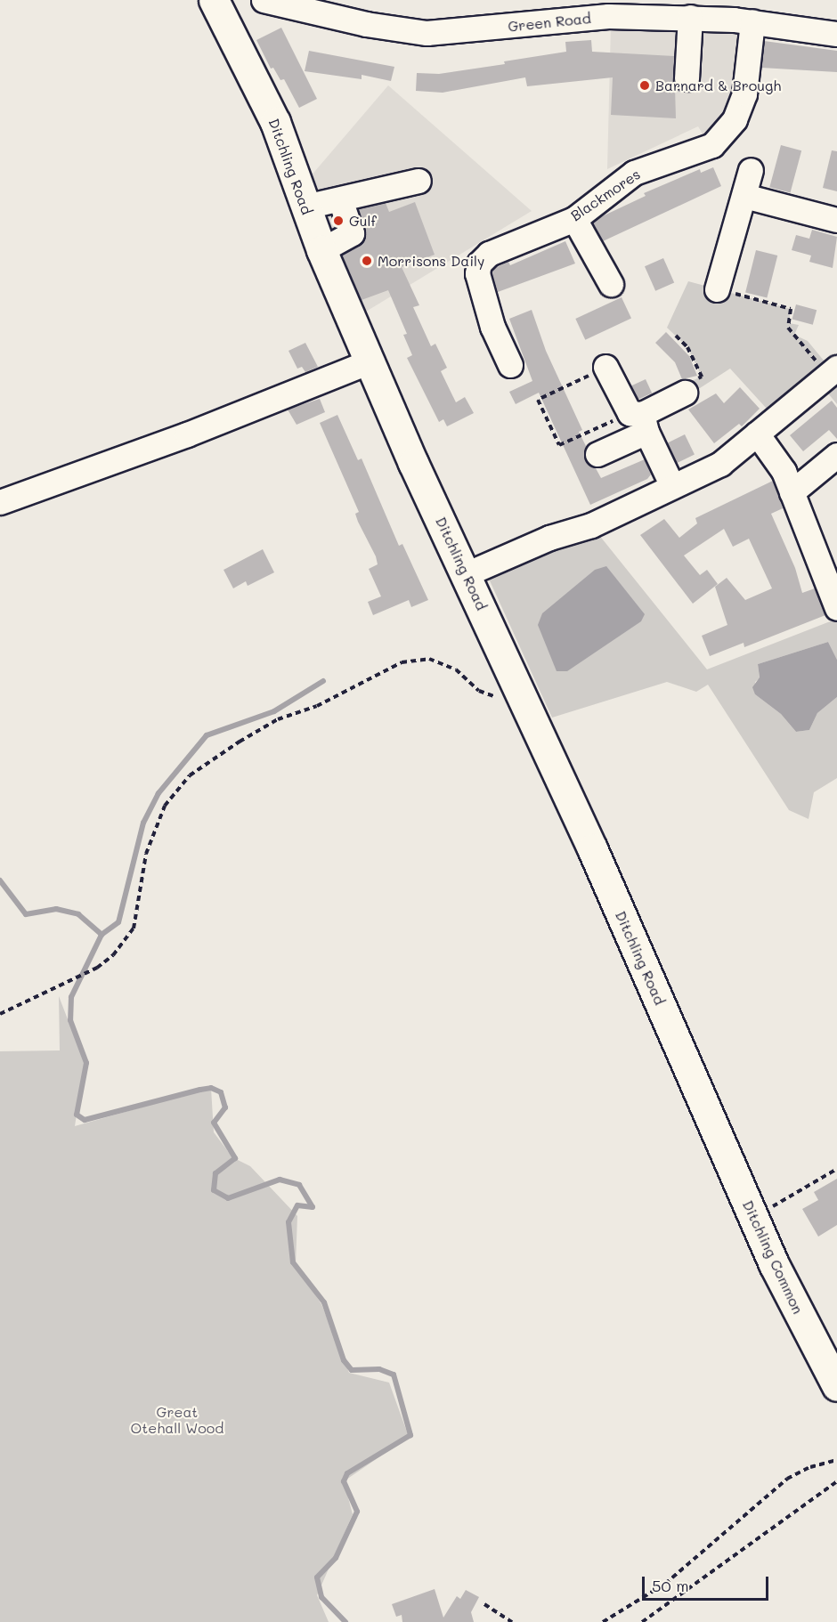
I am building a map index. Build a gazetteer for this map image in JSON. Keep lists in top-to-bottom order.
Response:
{
  "streets": {
    "main road": ["Ditchling Road", "Ditchling Common"],
    "street": ["Green Road", "Blackmores"]
  },
  "crossings": [
    ["Green Road", "Blackmores"],
    ["Ditchling Road", "Ditchling Common"]
  ],
  "parks": ["Great Otehall Wood"],
  "places": ["Barnard & Brough", "Gulf", "Morrisons Daily"],
  "scale_bar": "50 m"
}
